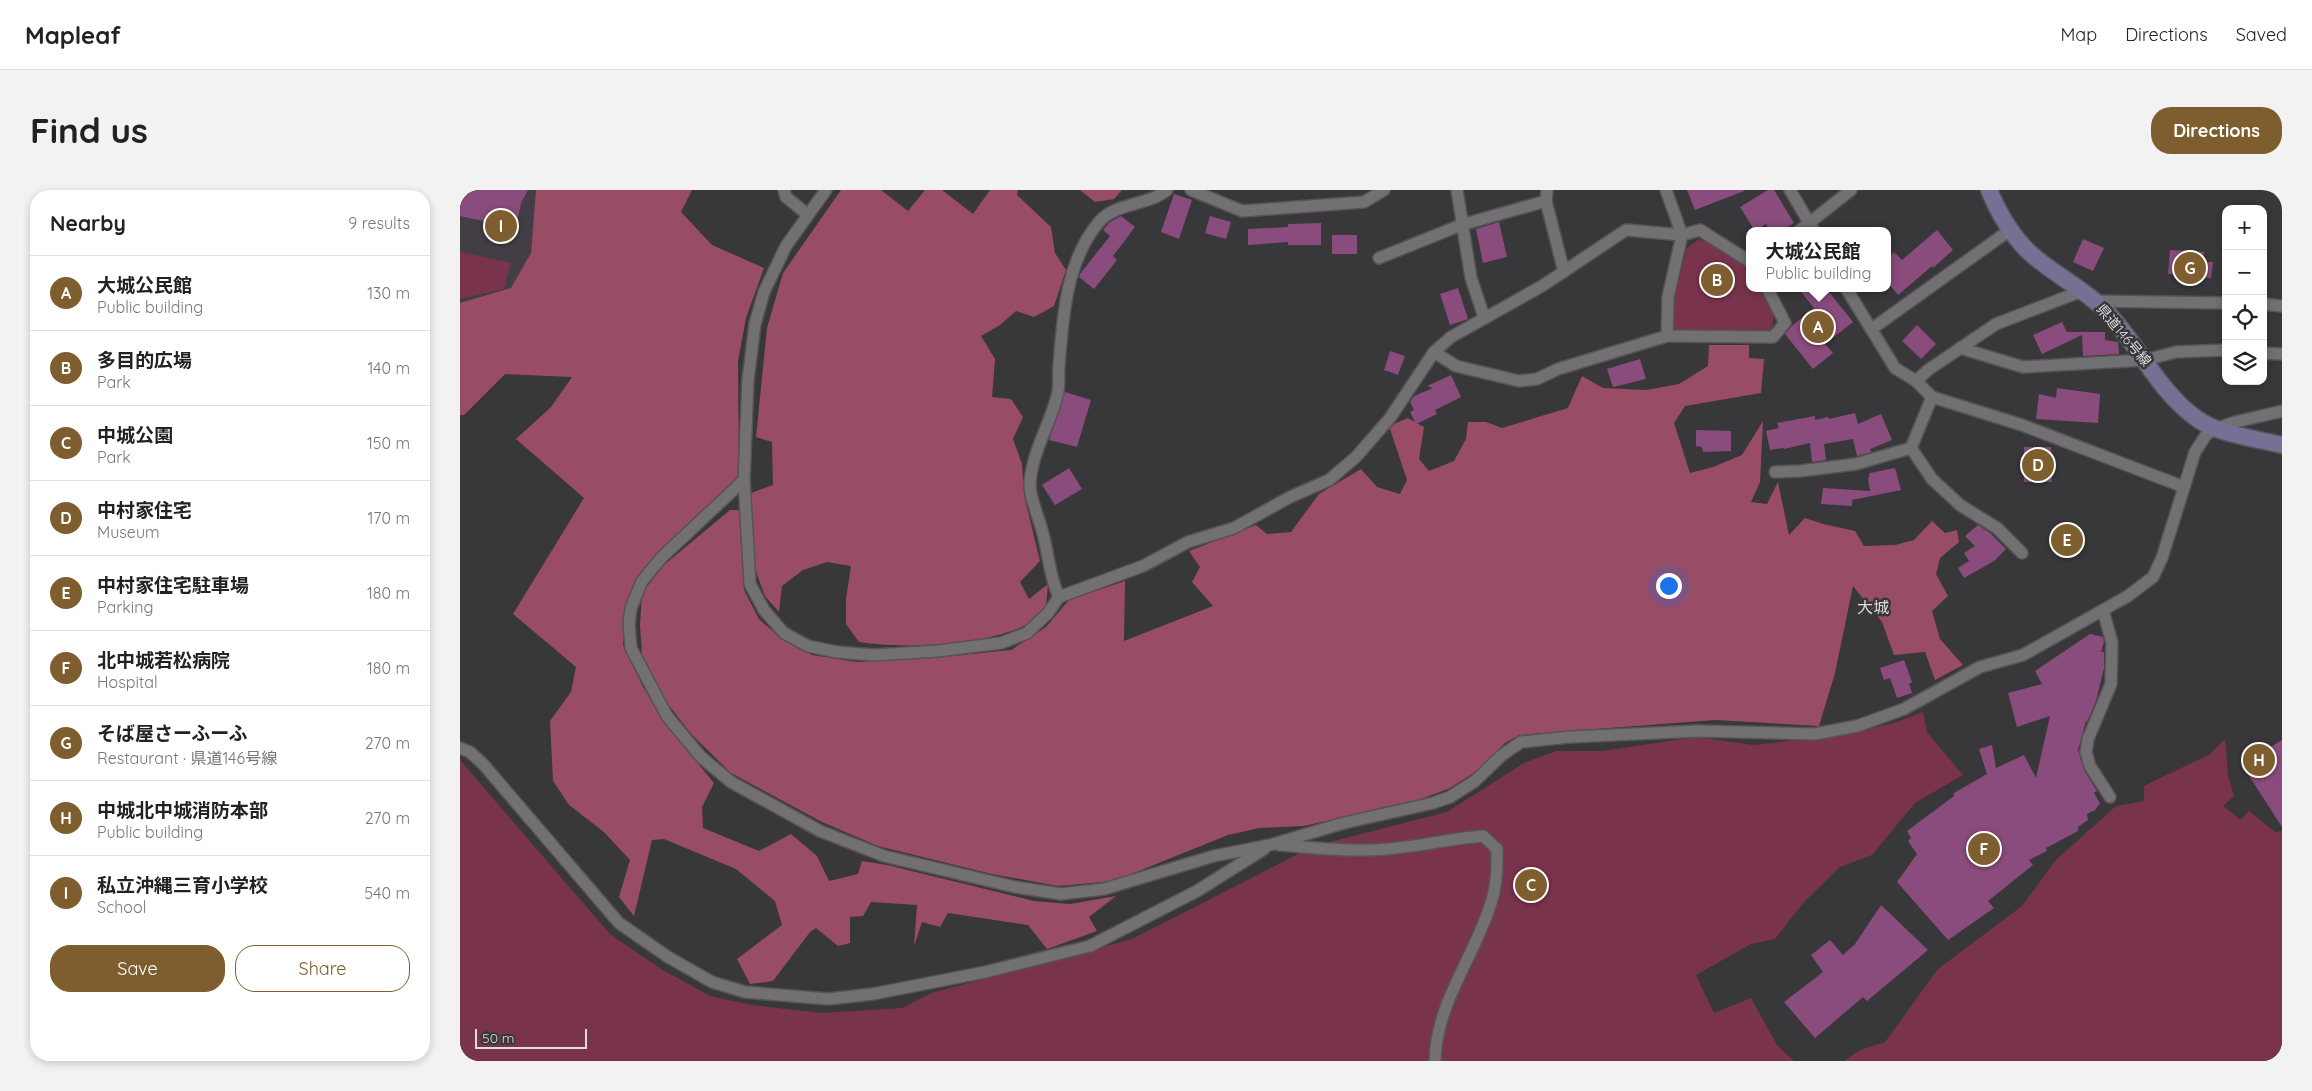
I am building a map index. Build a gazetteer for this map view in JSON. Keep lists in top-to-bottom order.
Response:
{
  "streets": {
    "main road": ["県道146号線"]
  },
  "districts": ["大城"],
  "scale_bar": "50 m",
  "page": {
    "header": "Mapleaf",
    "nav": ["Map", "Directions", "Saved"],
    "buttons": [
      "Directions",
      ["Save", "Share"]
    ],
    "title": "Find us",
    "heading": ["Nearby", "9 results"],
    "map_buttons": ["+", "−"],
    "pins": [
      "I",
      "G",
      "B",
      "A",
      "D",
      "E",
      "H",
      "F",
      "C"
    ],
    "popup": ["大城公民館", "Public building"],
    "list": [
      {
        "mark": "A",
        "name": "大城公民館",
        "note": "Public building",
        "value": "130 m"
      },
      {
        "mark": "B",
        "name": "多目的広場",
        "note": "Park",
        "value": "140 m"
      },
      {
        "mark": "C",
        "name": "中城公園",
        "note": "Park",
        "value": "150 m"
      },
      {
        "mark": "D",
        "name": "中村家住宅",
        "note": "Museum",
        "value": "170 m"
      },
      {
        "mark": "E",
        "name": "中村家住宅駐車場",
        "note": "Parking",
        "value": "180 m"
      },
      {
        "mark": "F",
        "name": "北中城若松病院",
        "note": "Hospital",
        "value": "180 m"
      },
      {
        "mark": "G",
        "name": "そば屋さーふーふ",
        "note": "Restaurant · 県道146号線",
        "value": "270 m"
      },
      {
        "mark": "H",
        "name": "中城北中城消防本部",
        "note": "Public building",
        "value": "270 m"
      },
      {
        "mark": "I",
        "name": "私立沖縄三育小学校",
        "note": "School",
        "value": "540 m"
      }
    ],
    "scale": "50 m"
  }
}
